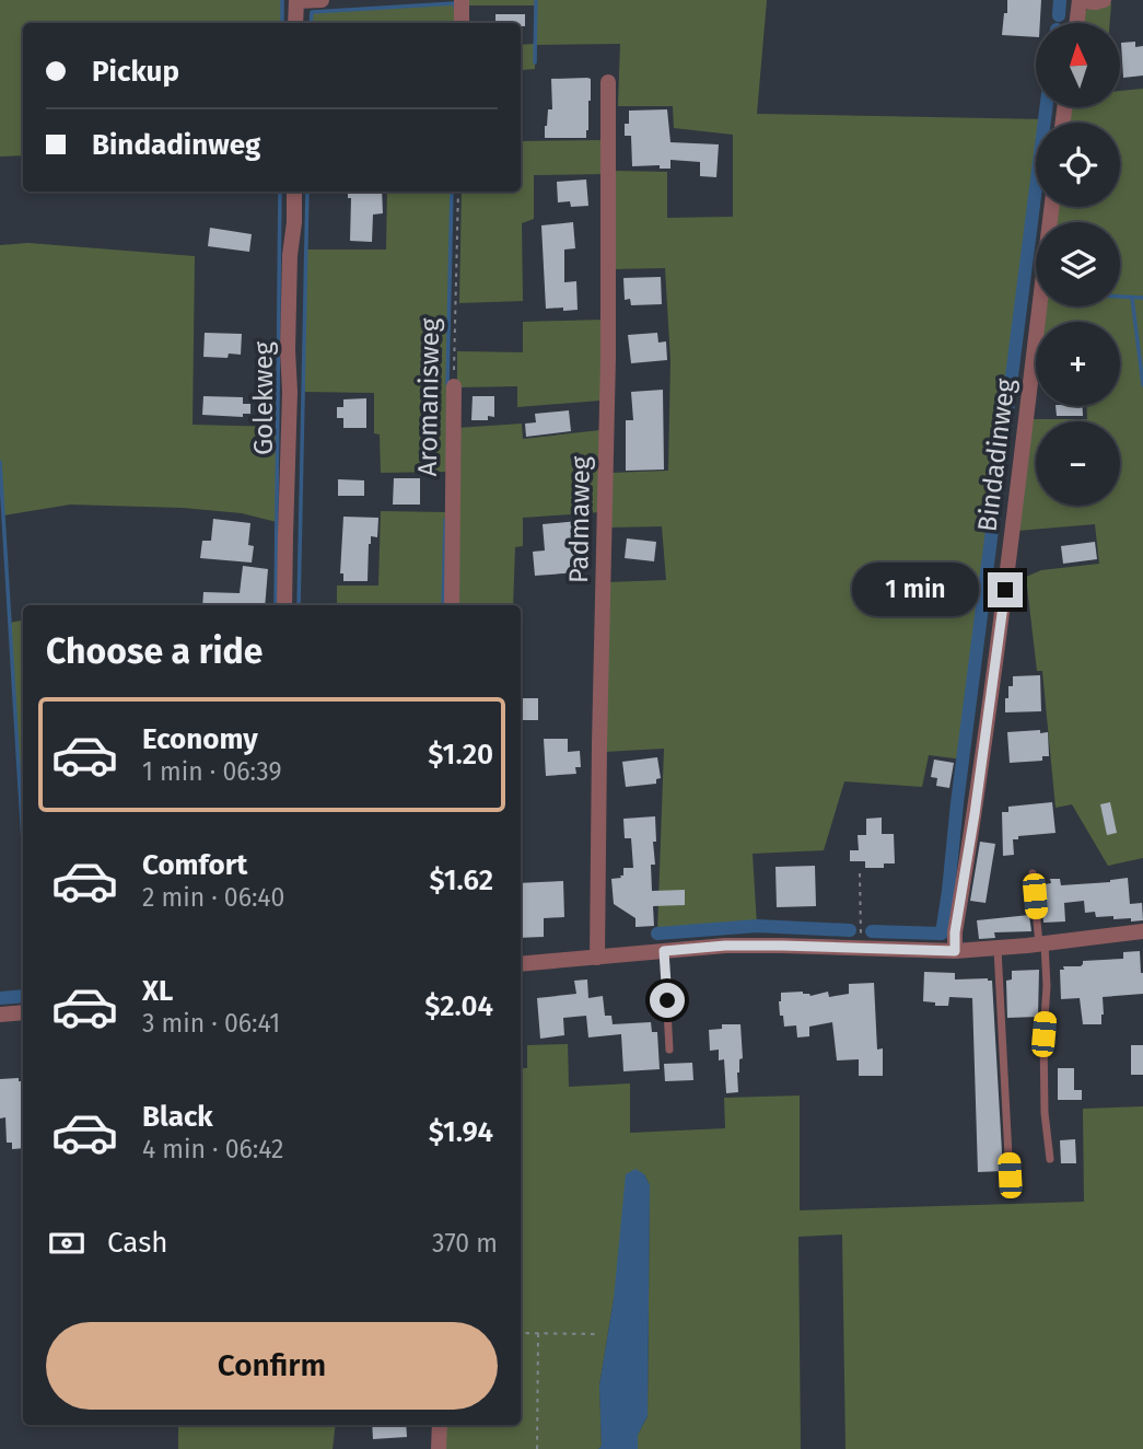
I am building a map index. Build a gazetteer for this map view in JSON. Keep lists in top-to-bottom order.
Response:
{
  "streets": {
    "street": [
      "Aromanisweg",
      "Golekweg",
      "Bindadinweg",
      "Padmaweg"
    ]
  },
  "north": "top",
  "page": {
    "map_buttons": ["+", "−"],
    "banner": ["Pickup", "Bindadinweg"],
    "bubble": "1 min",
    "heading": "Choose a ride",
    "list": [
      {
        "name": "Economy",
        "note": "1 min · 06:39",
        "value": "$1.20"
      },
      {
        "name": "Comfort",
        "note": "2 min · 06:40",
        "value": "$1.62"
      },
      {
        "name": "XL",
        "note": "3 min · 06:41",
        "value": "$2.04"
      },
      {
        "name": "Black",
        "note": "4 min · 06:42",
        "value": "$1.94"
      }
    ],
    "pay": ["Cash", "370 m"],
    "buttons": "Confirm"
  }
}
